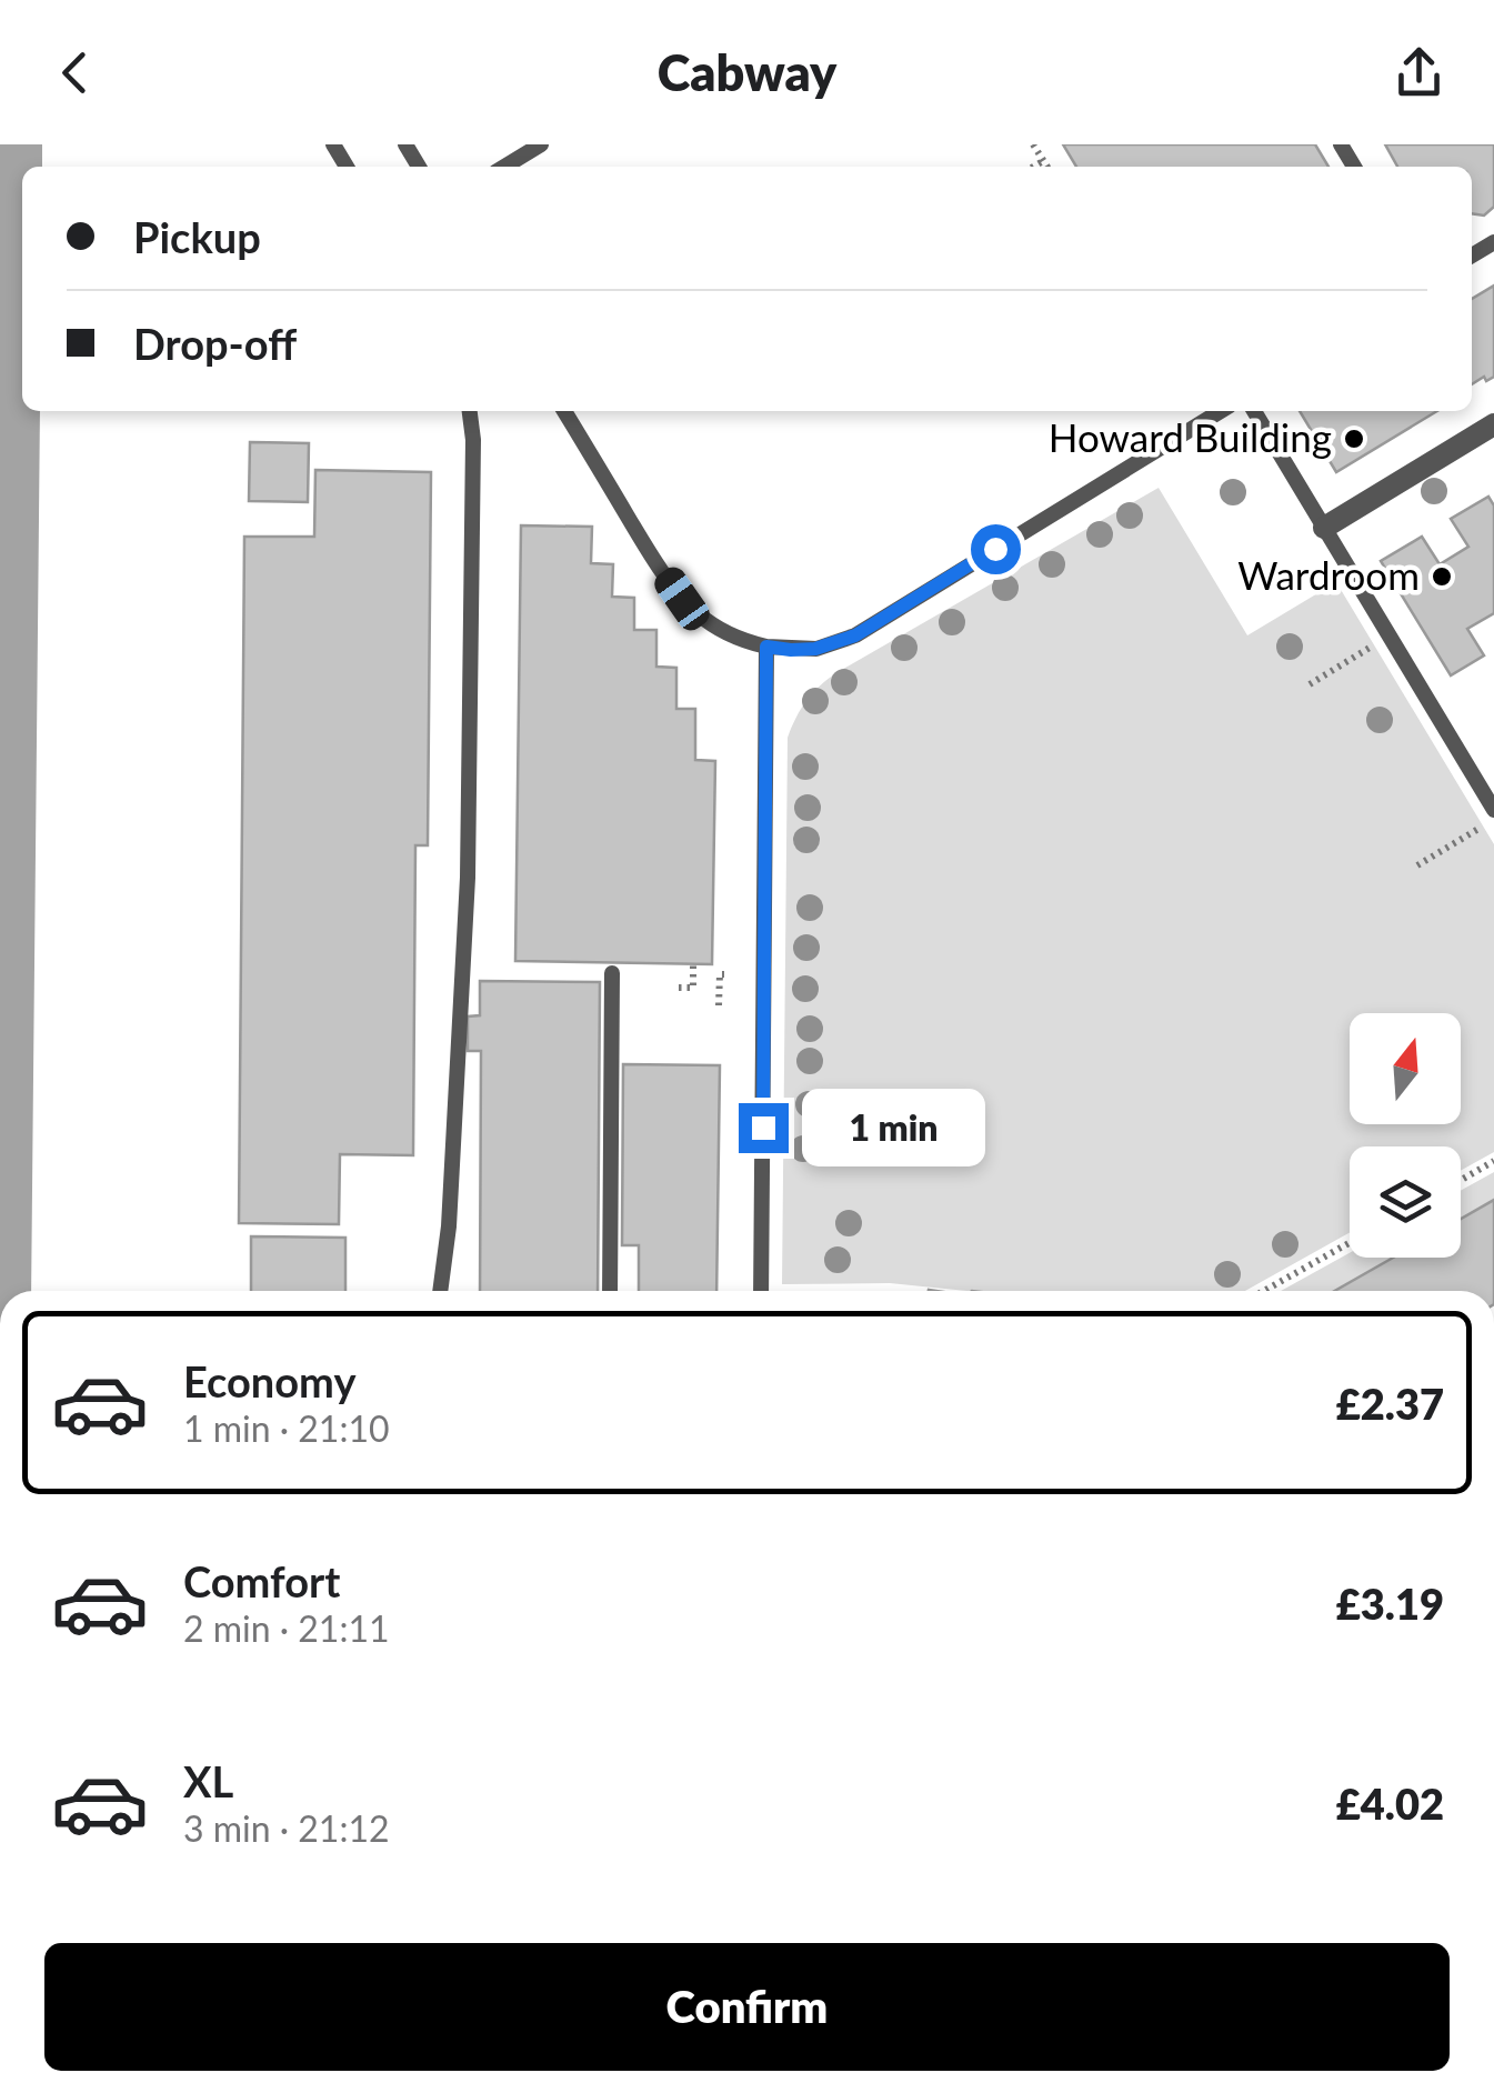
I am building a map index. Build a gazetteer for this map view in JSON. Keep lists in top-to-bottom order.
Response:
{
  "places": ["Howard Building", "Wardroom"],
  "north": "top",
  "page": {
    "header": "Cabway",
    "banner": ["Pickup", "Drop-off"],
    "bubble": "1 min",
    "list": [
      {
        "name": "Economy",
        "note": "1 min · 21:10",
        "value": "£2.37"
      },
      {
        "name": "Comfort",
        "note": "2 min · 21:11",
        "value": "£3.19"
      },
      {
        "name": "XL",
        "note": "3 min · 21:12",
        "value": "£4.02"
      }
    ],
    "buttons": "Confirm"
  }
}
